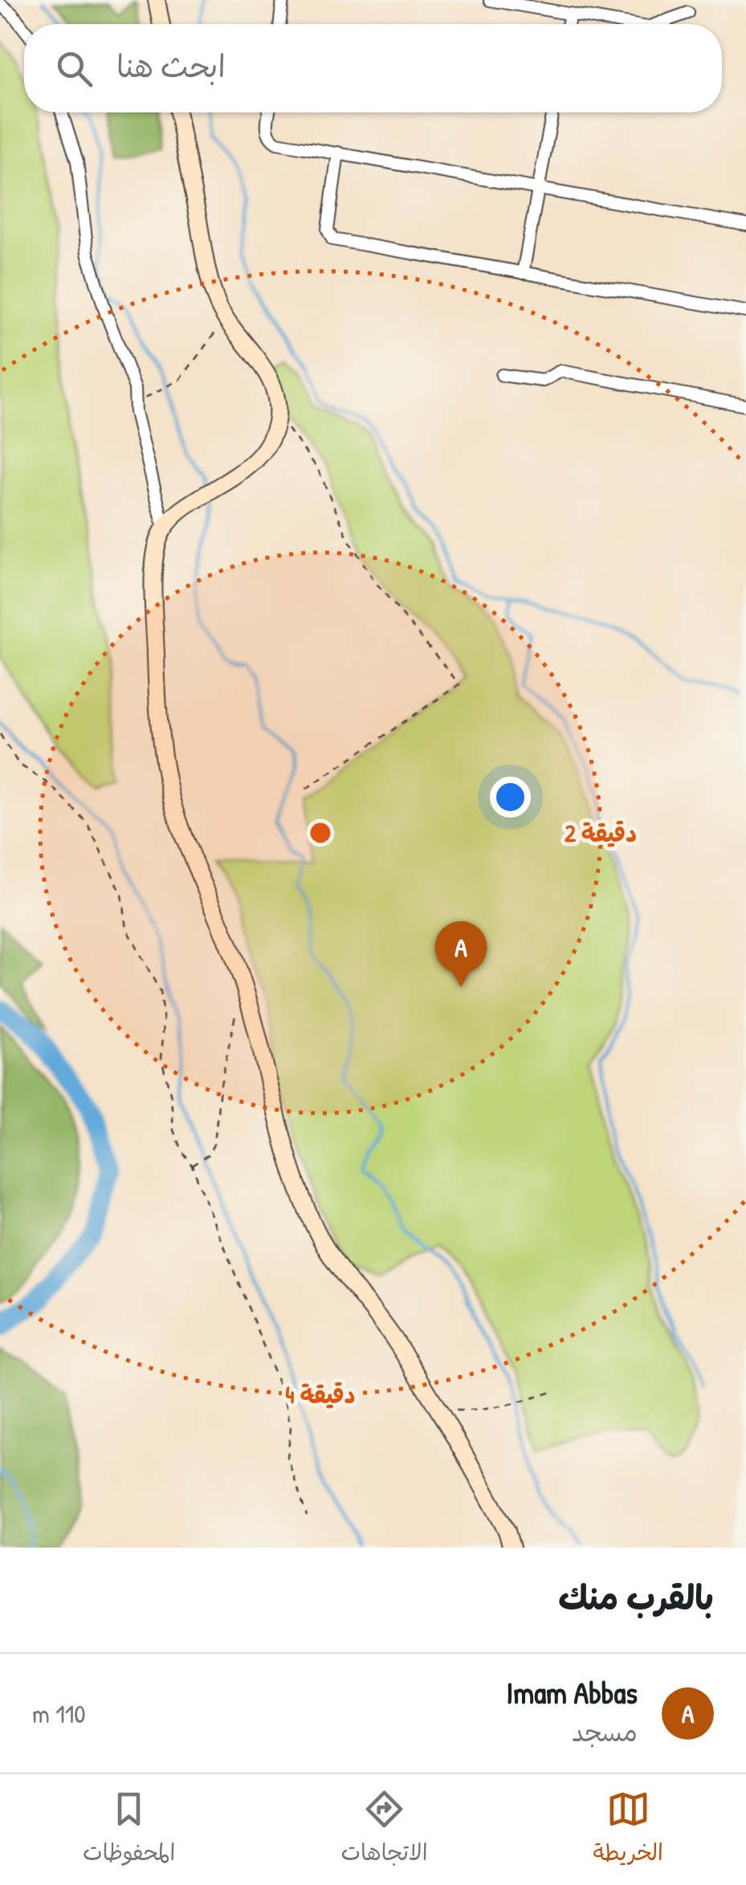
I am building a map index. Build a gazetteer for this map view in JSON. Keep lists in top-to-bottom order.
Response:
{
  "page": {
    "search": "ابحث هنا",
    "pins": "A",
    "heading": "بالقرب منك",
    "list": [
      {
        "mark": "A",
        "name": "Imam Abbas",
        "note": "مسجد",
        "value": "110 m"
      }
    ],
    "nav": ["الخريطة", "الاتجاهات", "المحفوظات"]
  },
  "rings": ["2 دقيقة", "4 دقيقة"]
}
